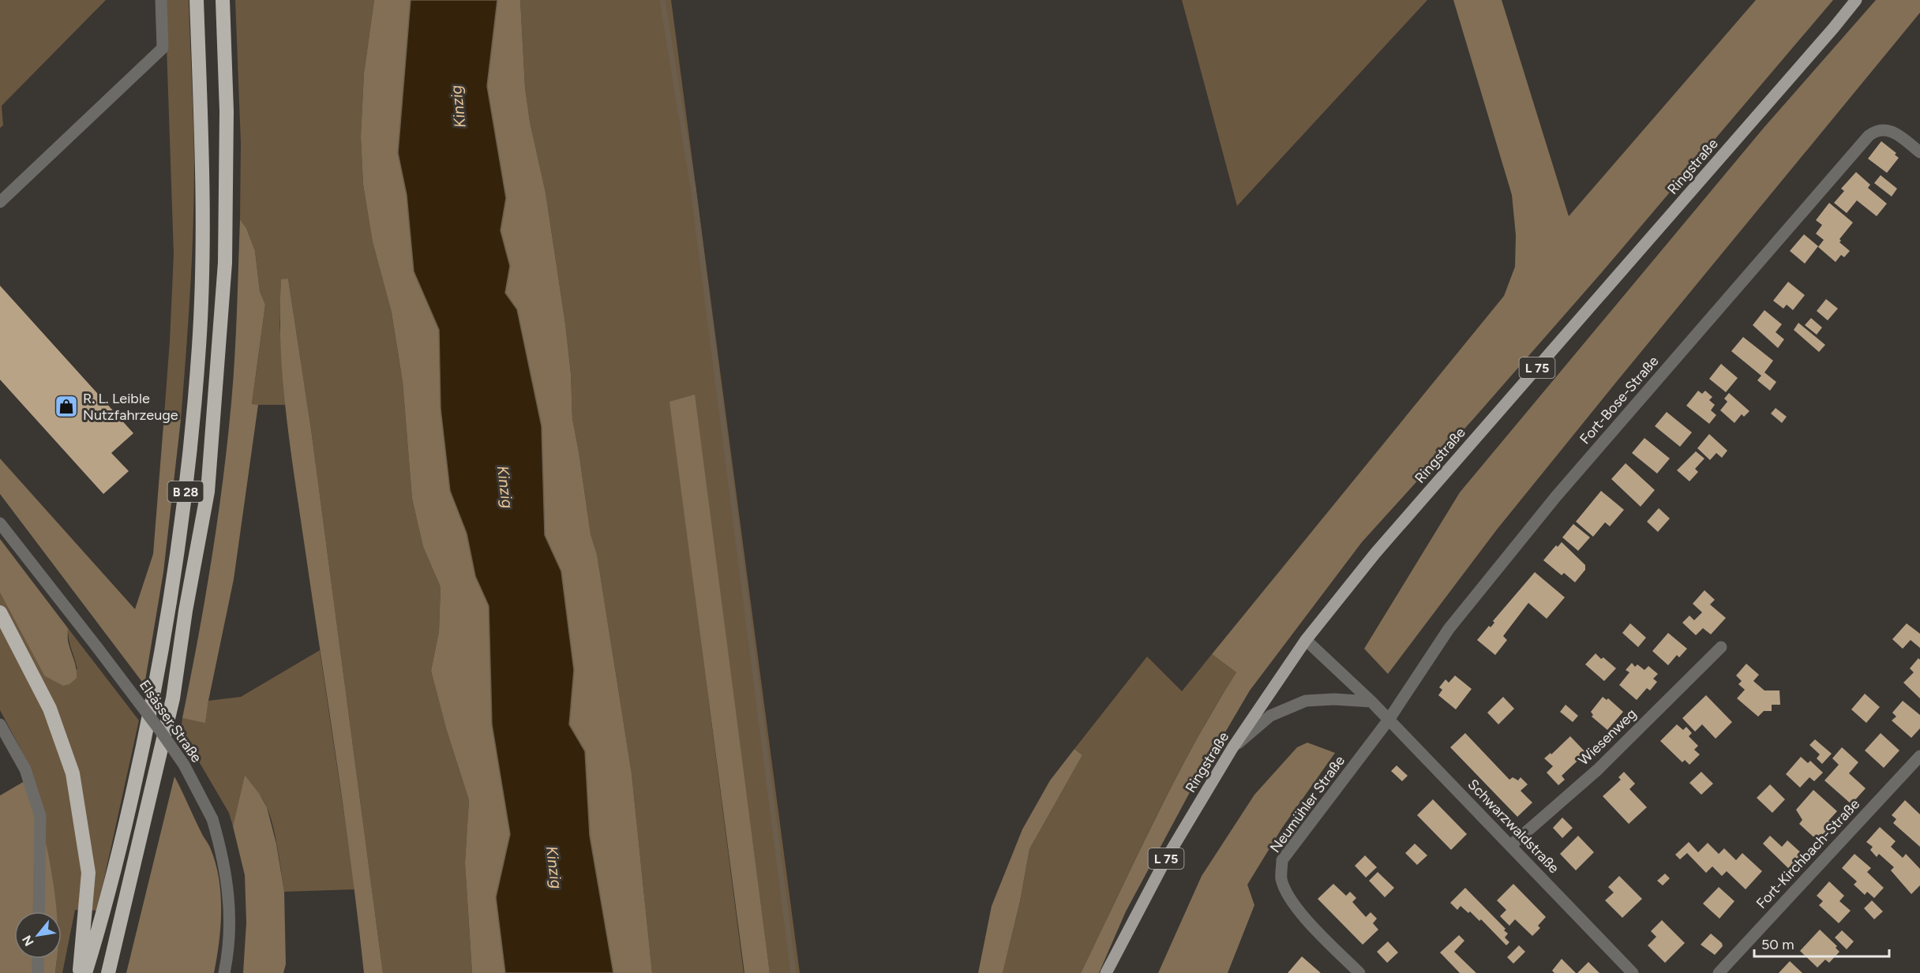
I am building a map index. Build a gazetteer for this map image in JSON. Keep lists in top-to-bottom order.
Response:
{
  "streets": {
    "highway": ["B 28"],
    "main road": ["Ringstraße", "L 75"],
    "street": [
      "Fort-Bose-Straße",
      "Elsässer Straße",
      "Wiesenweg",
      "Neumühler Straße",
      "Schwarzwaldstraße",
      "Fort-Kirchbach-Straße"
    ]
  },
  "crossings": [
    ["Ringstraße", "Schwarzwaldstraße"],
    ["Fort-Bose-Straße", "Neumühler Straße"],
    ["Fort-Bose-Straße", "Schwarzwaldstraße"],
    ["Wiesenweg", "Schwarzwaldstraße"],
    ["Neumühler Straße", "Schwarzwaldstraße"]
  ],
  "water": ["Kinzig"],
  "places": {
    "shop": ["R. L. Leible Nutzfahrzeuge"]
  },
  "scale_bar": "50 m",
  "north": "bottom left"
}
